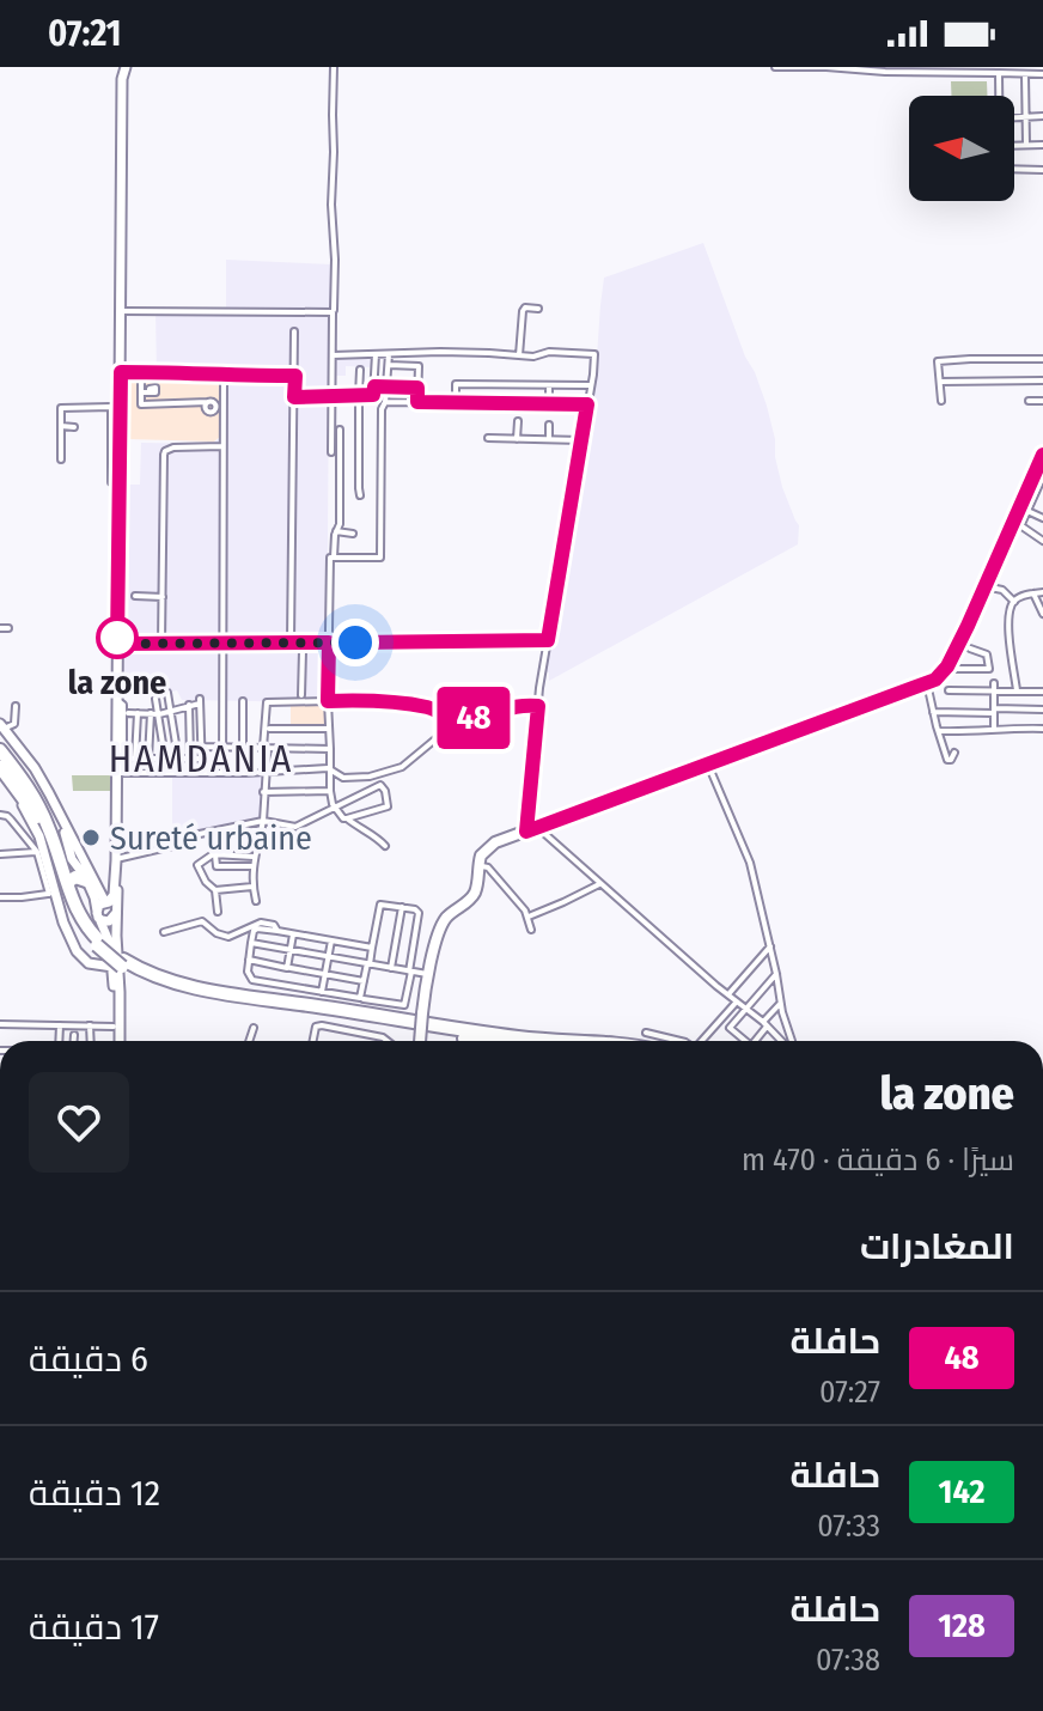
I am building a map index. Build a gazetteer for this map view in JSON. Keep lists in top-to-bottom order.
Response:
{
  "districts": ["HAMDANIA"],
  "places": ["la zone", "Sureté urbaine"],
  "lines": ["bus line 48"],
  "north": "left",
  "page": {
    "status": "07:21",
    "on_map": "48",
    "heading": [
      ["la zone", "سيرًا · 6 دقيقة · 470 m"],
      "المغادرات"
    ],
    "list": [
      {
        "mark": "48",
        "name": "حافلة",
        "note": "07:27",
        "value": "6 دقيقة"
      },
      {
        "mark": "142",
        "name": "حافلة",
        "note": "07:33",
        "value": "12 دقيقة"
      },
      {
        "mark": "128",
        "name": "حافلة",
        "note": "07:38",
        "value": "17 دقيقة"
      }
    ]
  }
}
